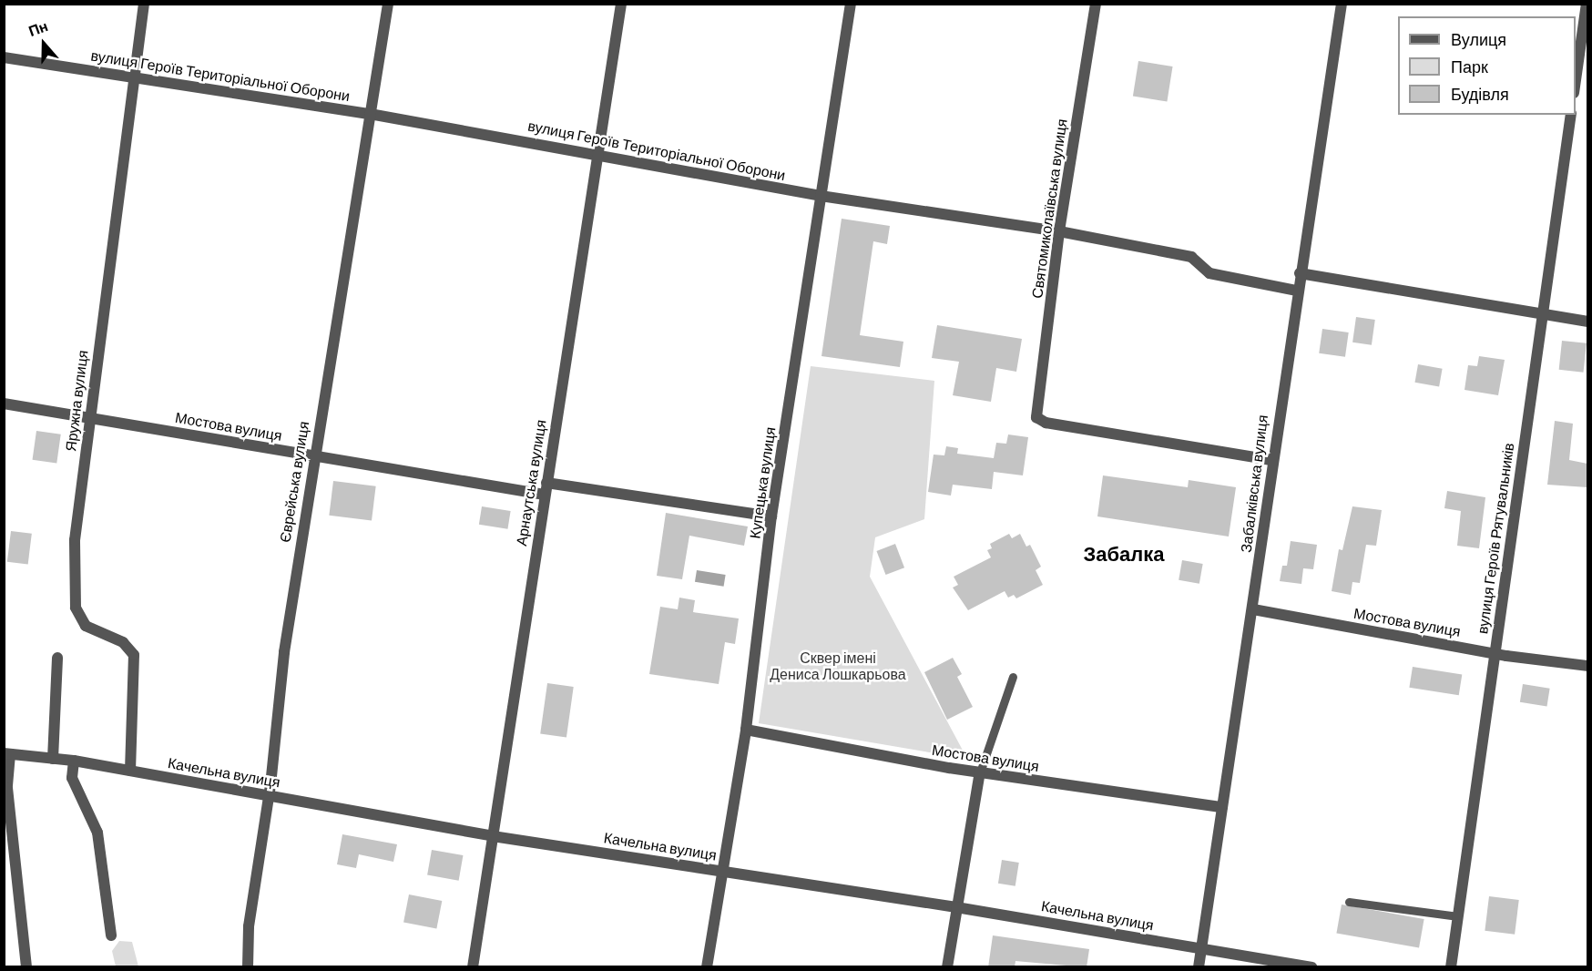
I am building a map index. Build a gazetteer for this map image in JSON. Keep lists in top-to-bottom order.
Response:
{
  "streets": {
    "street": [
      "вулиця Героїв Територіальної Оборони",
      "Святомиколаївська вулиця",
      "Яружна вулиця",
      "Мостова вулиця",
      "Єврейська вулиця",
      "Арнаутська вулиця",
      "Купецька вулиця",
      "Забалківська вулиця",
      "вулиця Героїв Рятувальників",
      "Качельна вулиця"
    ]
  },
  "crossings": [
    ["вулиця Героїв Територіальної Оборони", "Святомиколаївська вулиця"],
    ["вулиця Героїв Територіальної Оборони", "Яружна вулиця"],
    ["вулиця Героїв Територіальної Оборони", "Єврейська вулиця"],
    ["вулиця Героїв Територіальної Оборони", "Арнаутська вулиця"],
    ["вулиця Героїв Територіальної Оборони", "Купецька вулиця"],
    ["вулиця Героїв Територіальної Оборони", "Забалківська вулиця"],
    ["Святомиколаївська вулиця", "Забалківська вулиця"],
    ["Яружна вулиця", "Мостова вулиця"],
    ["Яружна вулиця", "Качельна вулиця"],
    ["Мостова вулиця", "Єврейська вулиця"],
    ["Мостова вулиця", "Арнаутська вулиця"],
    ["Мостова вулиця", "Купецька вулиця"],
    ["Мостова вулиця", "Забалківська вулиця"],
    ["Мостова вулиця", "вулиця Героїв Рятувальників"],
    ["Єврейська вулиця", "Качельна вулиця"],
    ["Арнаутська вулиця", "Качельна вулиця"],
    ["Купецька вулиця", "Качельна вулиця"],
    ["Забалківська вулиця", "Качельна вулиця"]
  ],
  "districts": ["Забалка"],
  "parks": ["Сквер імені Дениса Лошкарьова"],
  "legend": ["Вулиця", "Парк", "Будівля"],
  "north": "top"
}
